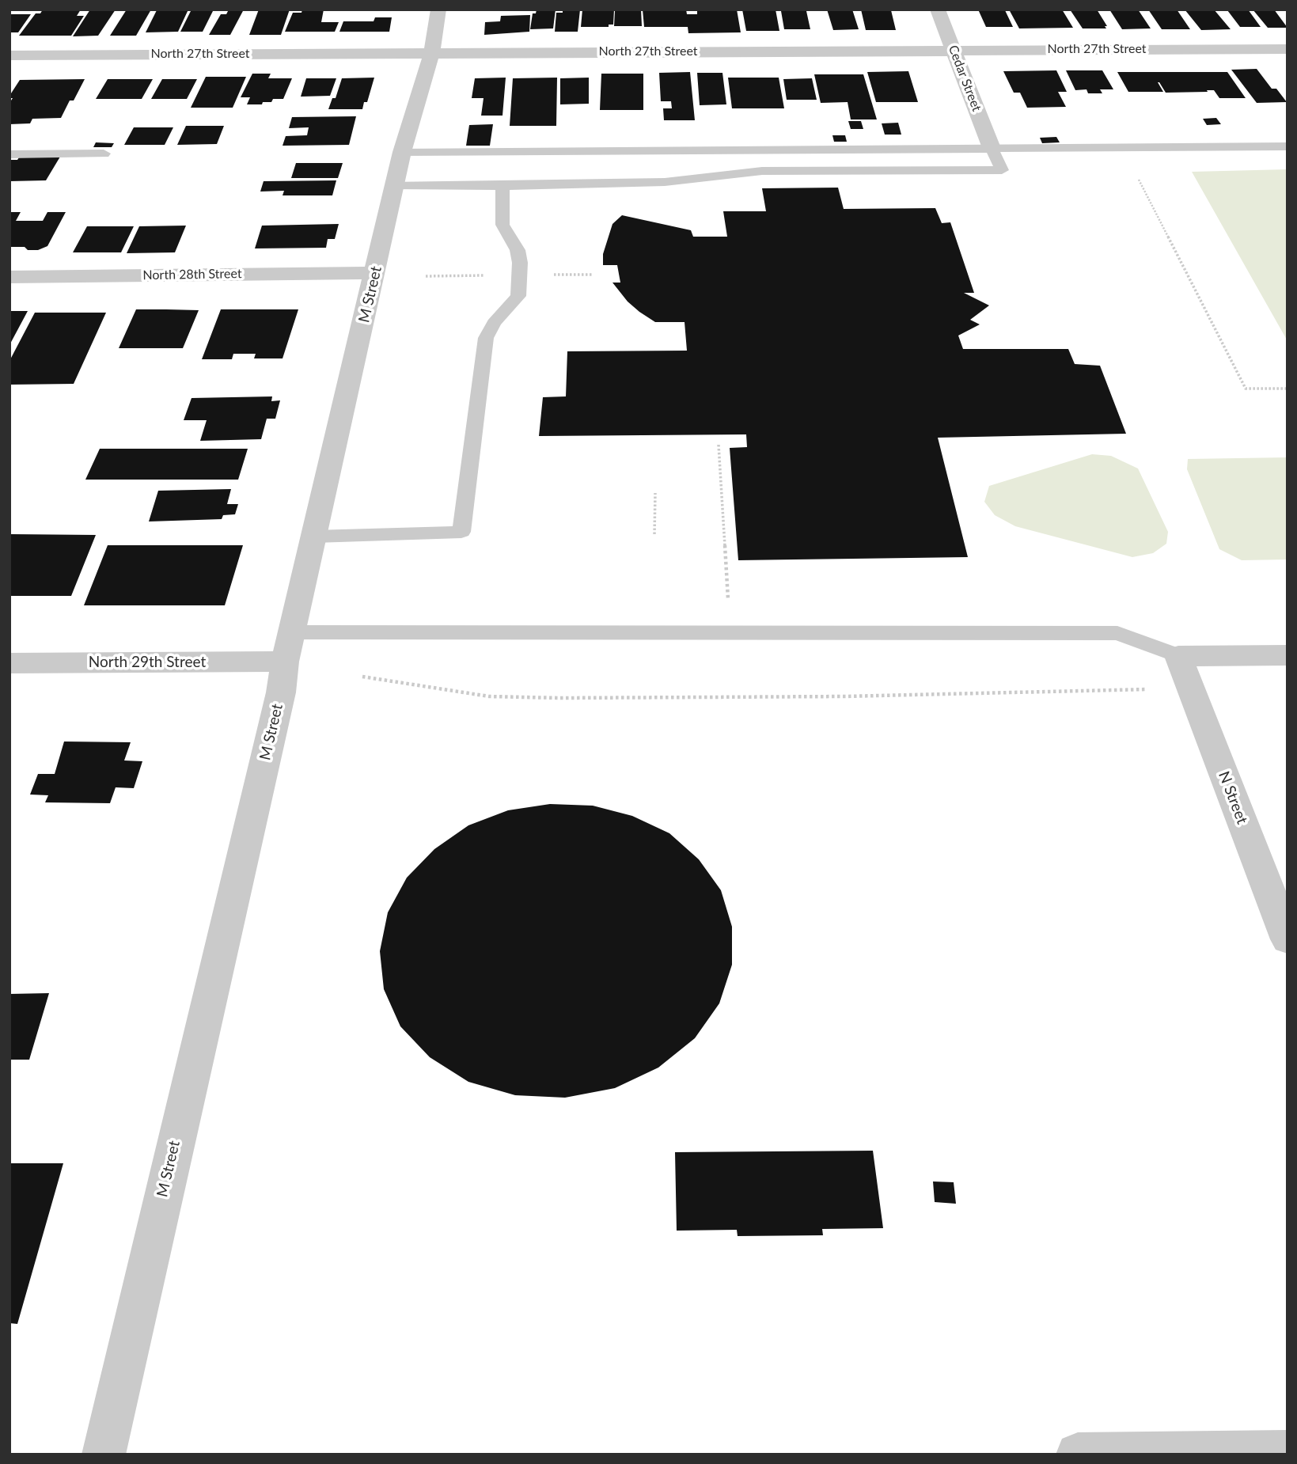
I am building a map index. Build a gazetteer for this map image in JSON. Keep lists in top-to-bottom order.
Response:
{
  "streets": {
    "street": [
      "North 27th Street",
      "Cedar Street",
      "North 28th Street",
      "M Street",
      "North 29th Street",
      "N Street"
    ]
  },
  "crossings": [
    ["North 27th Street", "Cedar Street"],
    ["North 27th Street", "M Street"],
    ["North 28th Street", "M Street"],
    ["M Street", "North 29th Street"]
  ]
}
